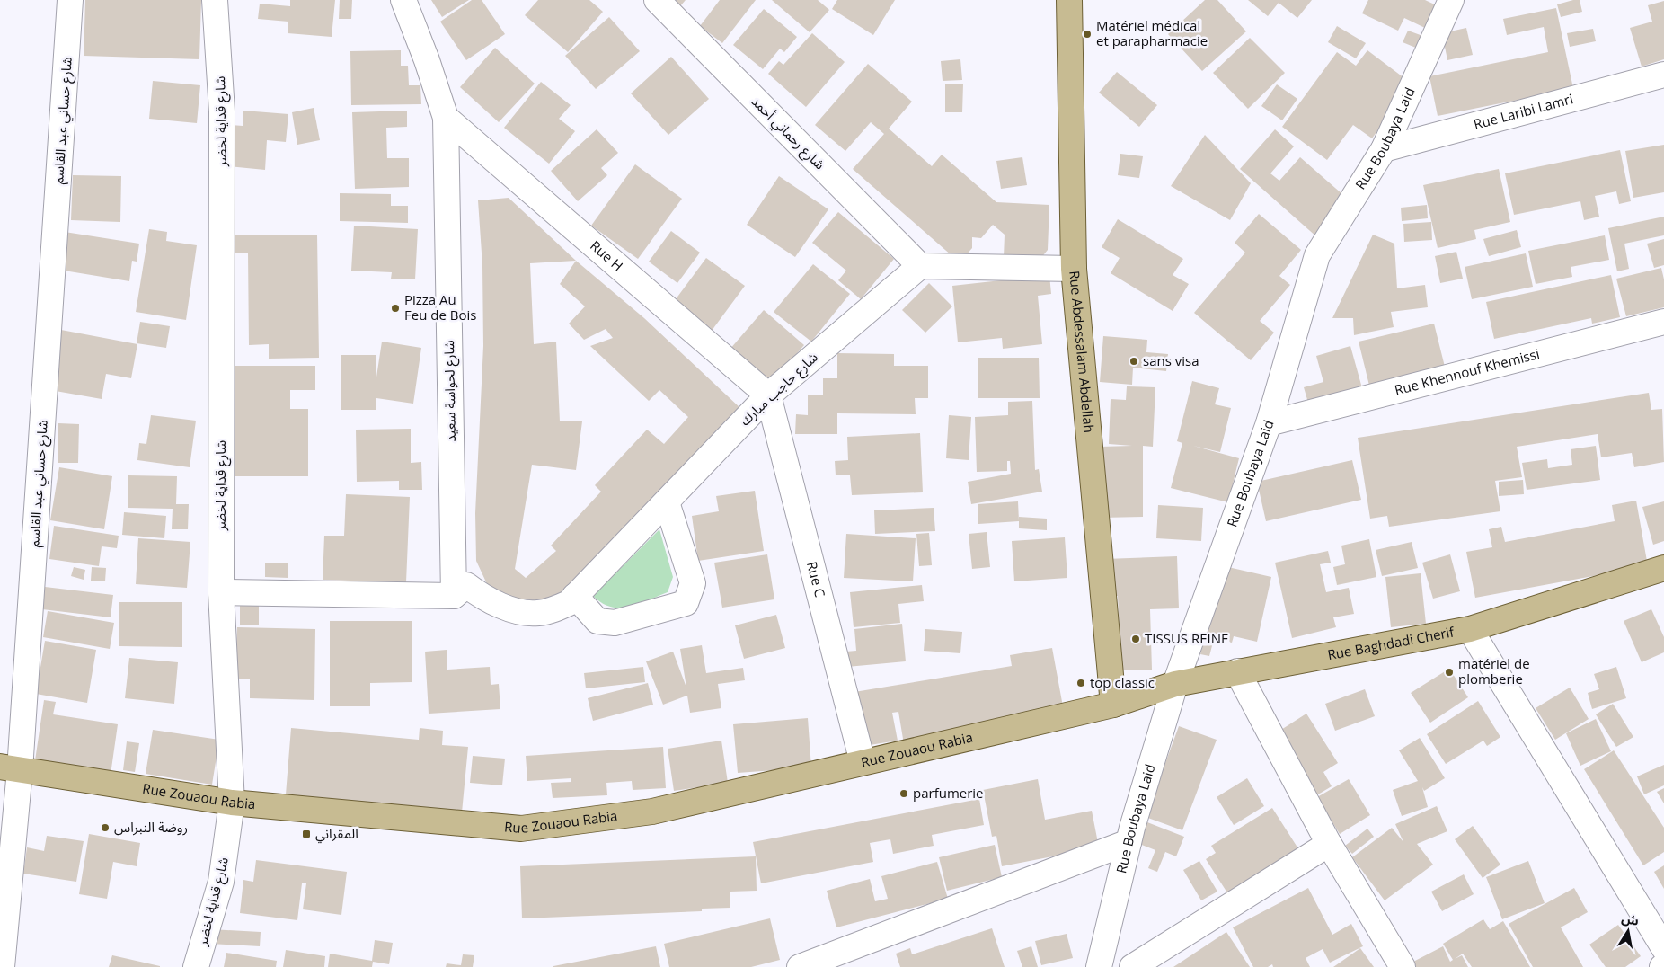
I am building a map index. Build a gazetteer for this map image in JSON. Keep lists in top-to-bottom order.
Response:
{
  "streets": {
    "main road": ["Rue Abdessalam Abdellah", "Rue Baghdadi Cherif", "Rue Zouaou Rabia"],
    "street": [
      "Rue Laribi Lamri",
      "شارع حساني عبد القاسم",
      "شارع قداية لخضر",
      "شارع رحماني أحمد",
      "Rue Boubaya Laid",
      "Rue H",
      "Rue Khennouf Khemissi",
      "شارع حاجب مبارك",
      "شارع لحواسة سعيد",
      "Rue C"
    ]
  },
  "crossings": [
    ["Rue Laribi Lamri", "Rue Boubaya Laid"],
    ["شارع حساني عبد القاسم", "Rue Zouaou Rabia"],
    ["شارع قداية لخضر", "Rue Zouaou Rabia"],
    ["شارع رحماني أحمد", "شارع حاجب مبارك"],
    ["Rue Boubaya Laid", "Rue Khennouf Khemissi"],
    ["Rue Boubaya Laid", "Rue Baghdadi Cherif"],
    ["Rue H", "شارع حاجب مبارك"],
    ["Rue H", "شارع لحواسة سعيد"],
    ["Rue H", "Rue C"],
    ["Rue Abdessalam Abdellah", "Rue Baghdadi Cherif"],
    ["Rue Abdessalam Abdellah", "Rue Zouaou Rabia"],
    ["شارع حاجب مبارك", "شارع لحواسة سعيد"],
    ["شارع حاجب مبارك", "Rue C"],
    ["Rue C", "Rue Zouaou Rabia"],
    ["Rue Baghdadi Cherif", "Rue Zouaou Rabia"]
  ],
  "places": {
    "other": [
      "Matériel médical et parapharmacie",
      "Pizza Au Feu de Bois",
      "sans visa",
      "TISSUS REINE",
      "matériel de plomberie",
      "top classic",
      "parfumerie",
      "روضة النبراس"
    ],
    "transit": ["المقراني"]
  },
  "north": "top"
}
